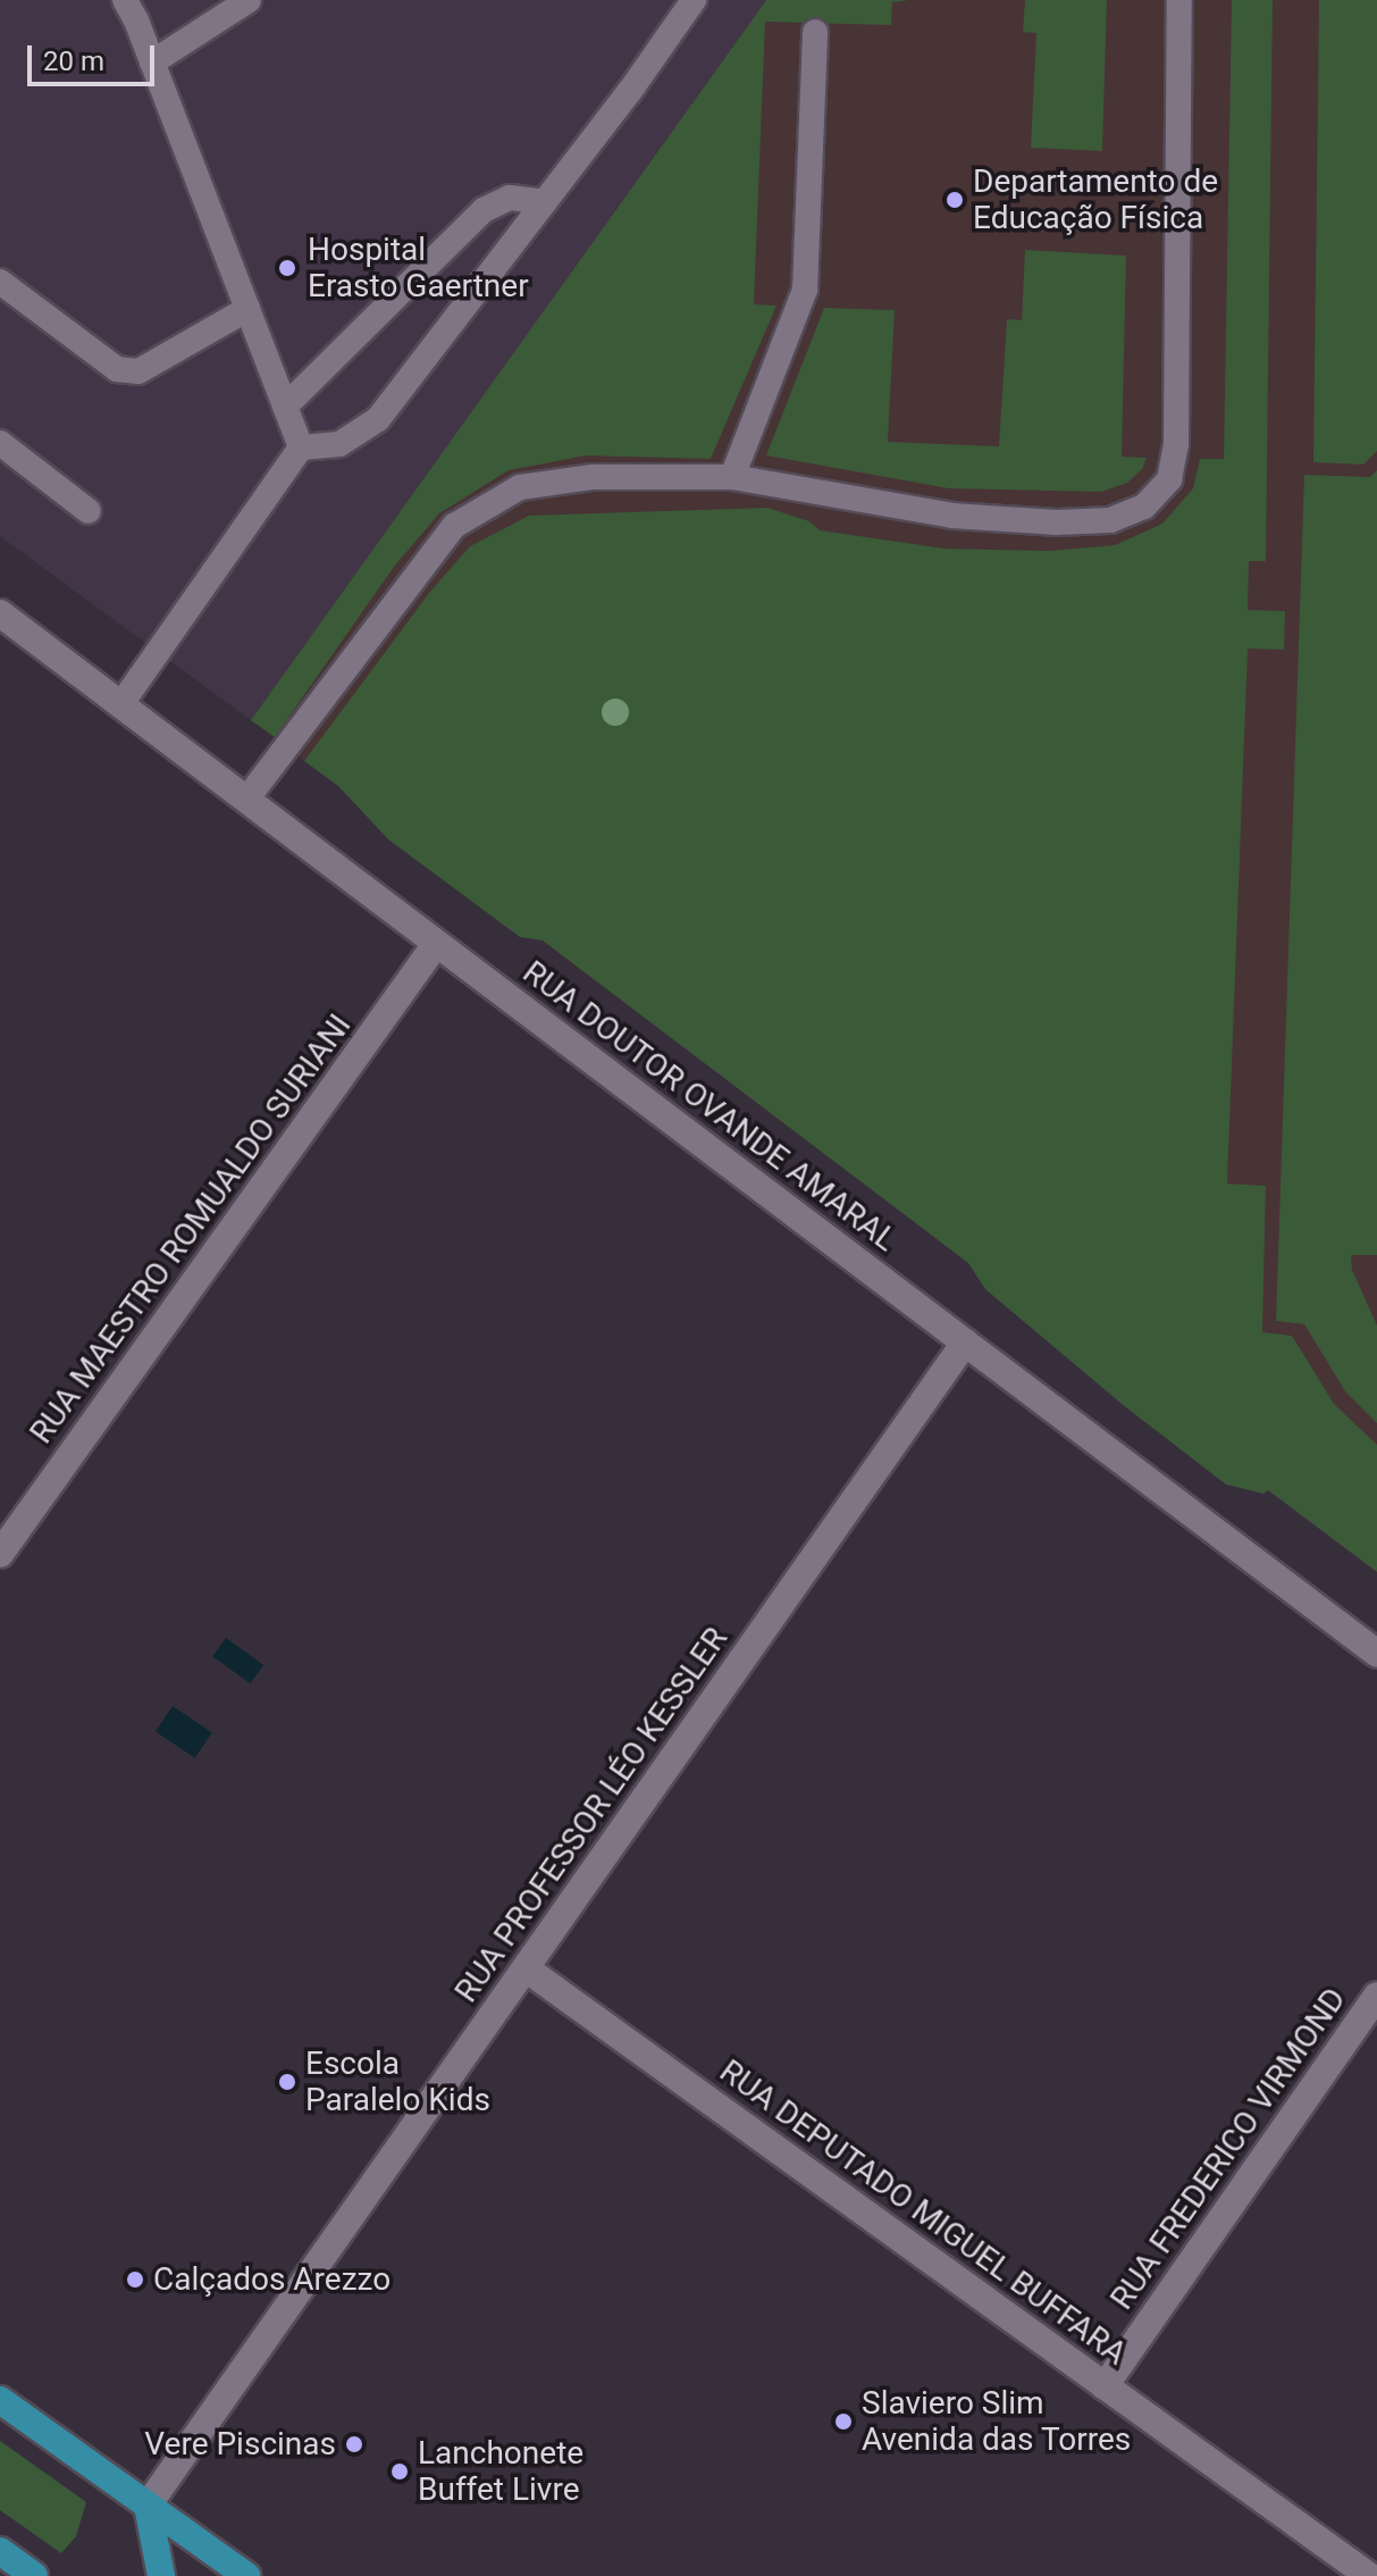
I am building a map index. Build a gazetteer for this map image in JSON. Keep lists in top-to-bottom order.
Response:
{
  "streets": {
    "street": [
      "RUA DOUTOR OVANDE AMARAL",
      "RUA MAESTRO ROMUALDO SURIANI",
      "RUA PROFESSOR LÉO KESSLER",
      "RUA FREDERICO VIRMOND",
      "RUA DEPUTADO MIGUEL BUFFARA"
    ]
  },
  "crossings": [
    ["RUA DOUTOR OVANDE AMARAL", "RUA MAESTRO ROMUALDO SURIANI"],
    ["RUA DOUTOR OVANDE AMARAL", "RUA PROFESSOR LÉO KESSLER"],
    ["RUA PROFESSOR LÉO KESSLER", "RUA DEPUTADO MIGUEL BUFFARA"],
    ["RUA FREDERICO VIRMOND", "RUA DEPUTADO MIGUEL BUFFARA"]
  ],
  "places": [
    "Departamento de Educação Física",
    "Hospital Erasto Gaertner",
    "Escola Paralelo Kids",
    "Calçados Arezzo",
    "Slaviero Slim Avenida das Torres",
    "Vere Piscinas",
    "Lanchonete Buffet Livre"
  ],
  "scale_bar": "20 m"
}
